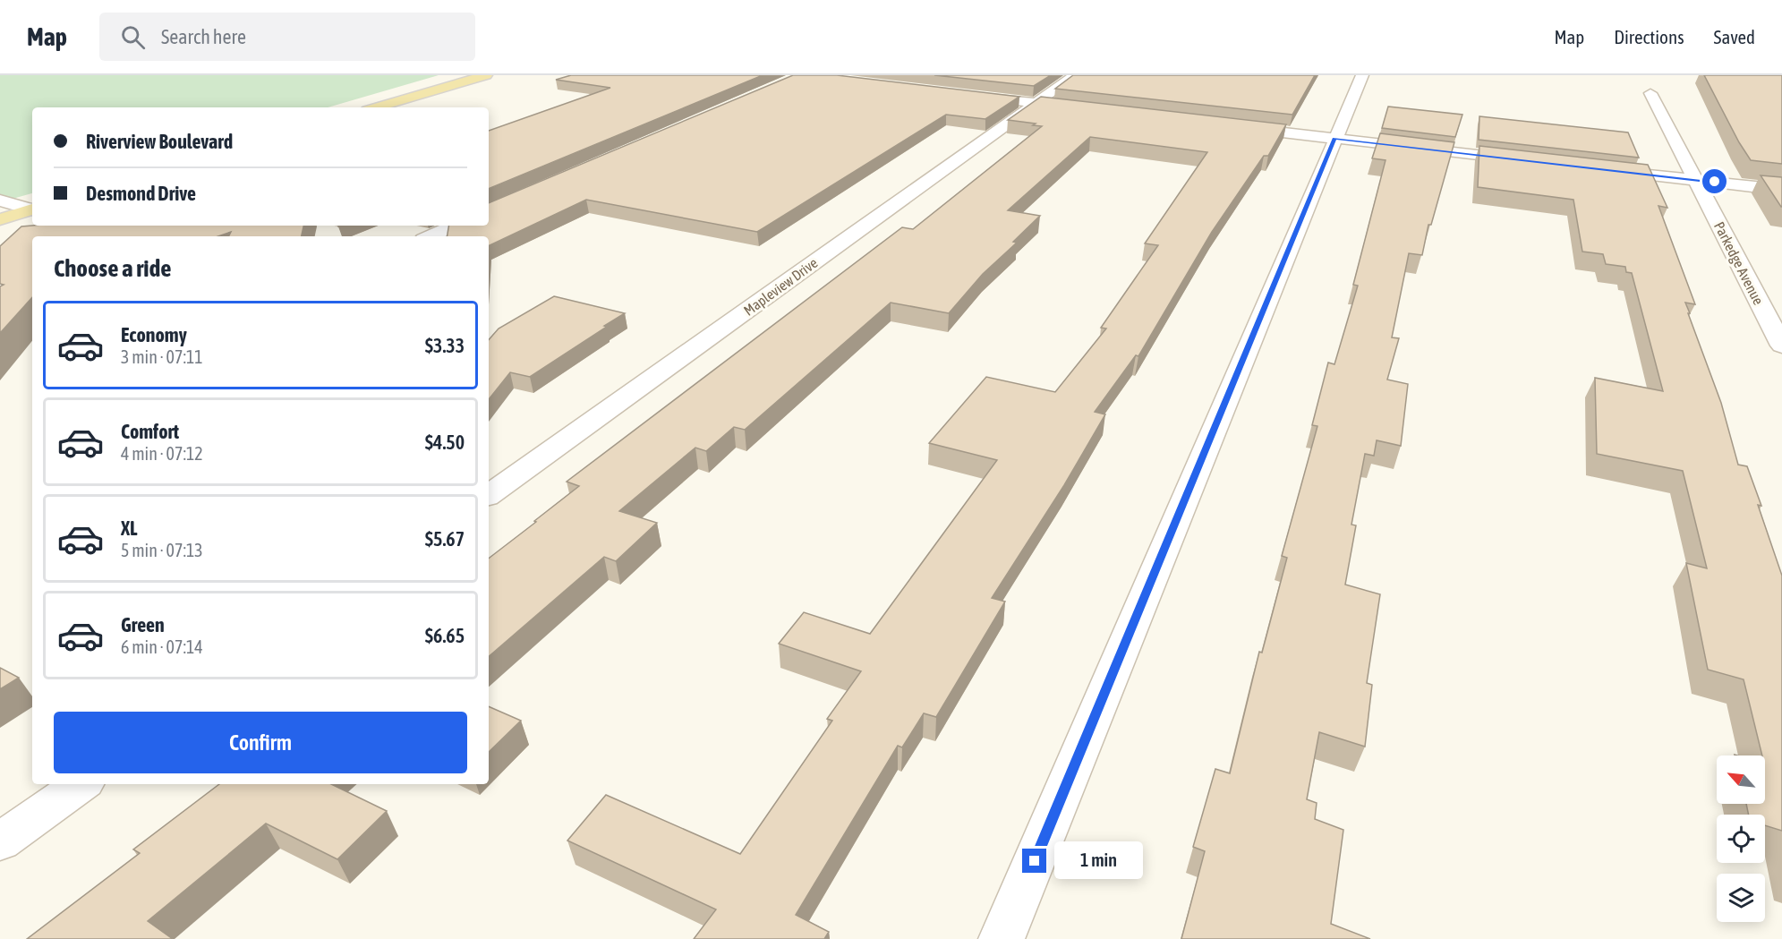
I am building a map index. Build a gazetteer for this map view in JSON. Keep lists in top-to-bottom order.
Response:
{
  "streets": {
    "street": ["Parkedge Avenue", "Mapleview Drive"]
  },
  "north": "top left",
  "page": {
    "header": "Map",
    "search": "Search here",
    "nav": ["Map", "Directions", "Saved"],
    "banner": ["Riverview Boulevard", "Desmond Drive"],
    "heading": "Choose a ride",
    "list": [
      {
        "name": "Economy",
        "note": "3 min · 07:11",
        "value": "$3.33"
      },
      {
        "name": "Comfort",
        "note": "4 min · 07:12",
        "value": "$4.50"
      },
      {
        "name": "XL",
        "note": "5 min · 07:13",
        "value": "$5.67"
      },
      {
        "name": "Green",
        "note": "6 min · 07:14",
        "value": "$6.65"
      }
    ],
    "buttons": "Confirm",
    "bubble": "1 min"
  }
}
